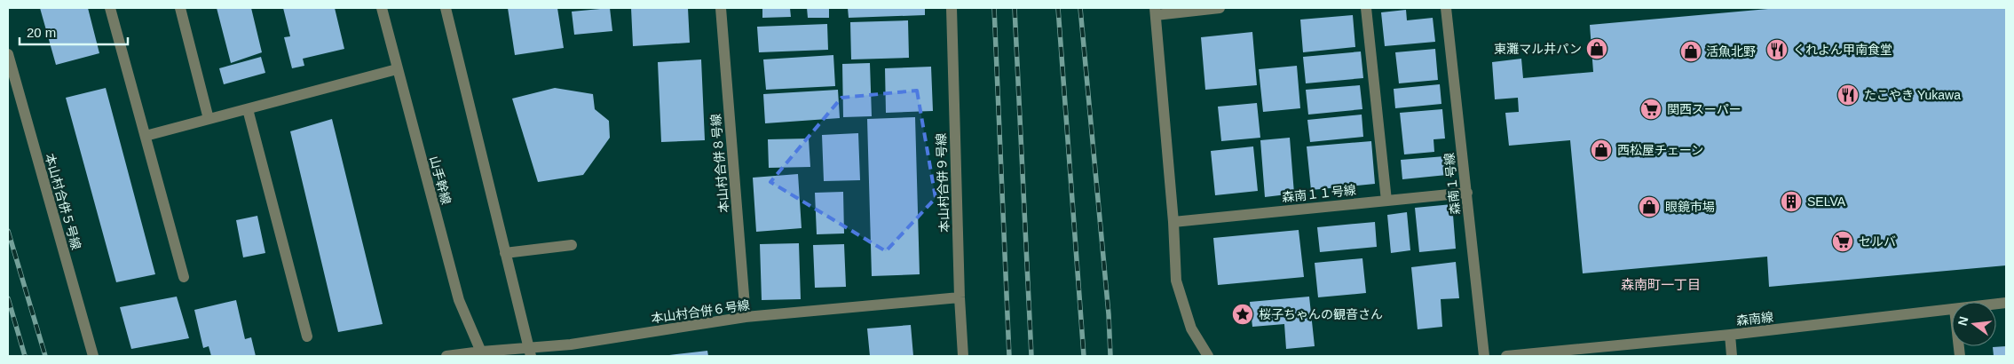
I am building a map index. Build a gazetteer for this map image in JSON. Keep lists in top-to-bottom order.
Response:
{
  "streets": {
    "street": [
      "本山村合併８号線",
      "山手幹線",
      "本山村合併９号線",
      "森南１号線",
      "森南１１号線",
      "本山村合併５号線",
      "本山村合併６号線",
      "森南線"
    ]
  },
  "crossings": [
    ["本山村合併８号線", "本山村合併６号線"],
    ["山手幹線", "本山村合併６号線"],
    ["本山村合併９号線", "本山村合併６号線"],
    ["森南１号線", "森南１１号線"]
  ],
  "districts": ["森南町一丁目"],
  "places": {
    "shop": [
      "東灘マル井パン",
      "活魚北野",
      "西松屋チェーン",
      "眼鏡市場"
    ],
    "restaurant": ["くれよん甲南食堂", "たこやき Yukawa"],
    "supermarket": ["関西スーパー", "セルバ"],
    "building": ["SELVA"],
    "place": ["桜子ちゃんの観音さん"]
  },
  "scale_bar": "20 m",
  "north": "left"
}
